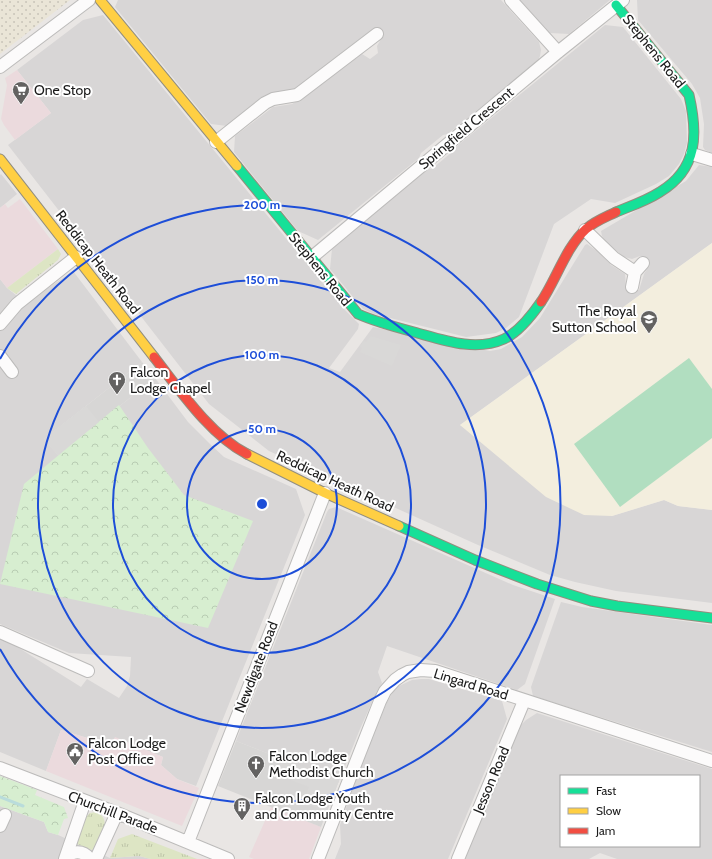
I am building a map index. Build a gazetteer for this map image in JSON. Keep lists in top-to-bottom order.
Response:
{
  "streets": {
    "street": [
      "Stephens Road",
      "Springfield Crescent",
      "Reddicap Heath Road",
      "Newdigate Road",
      "Lingard Road",
      "Jesson Road",
      "Churchill Parade"
    ]
  },
  "crossings": [
    ["Stephens Road", "Springfield Crescent"],
    ["Reddicap Heath Road", "Newdigate Road"],
    ["Newdigate Road", "Churchill Parade"],
    ["Lingard Road", "Jesson Road"]
  ],
  "places": {
    "supermarket": ["One Stop"],
    "school or university": ["The Royal Sutton School"],
    "church": ["Falcon Lodge Chapel", "Falcon Lodge Methodist Church"],
    "public building": ["Falcon Lodge Post Office"],
    "building": ["Falcon Lodge Youth and Community Centre"]
  },
  "legend": ["Fast", "Slow", "Jam"],
  "rings": [
    "200 m",
    "150 m",
    "100 m",
    "50 m"
  ]
}
